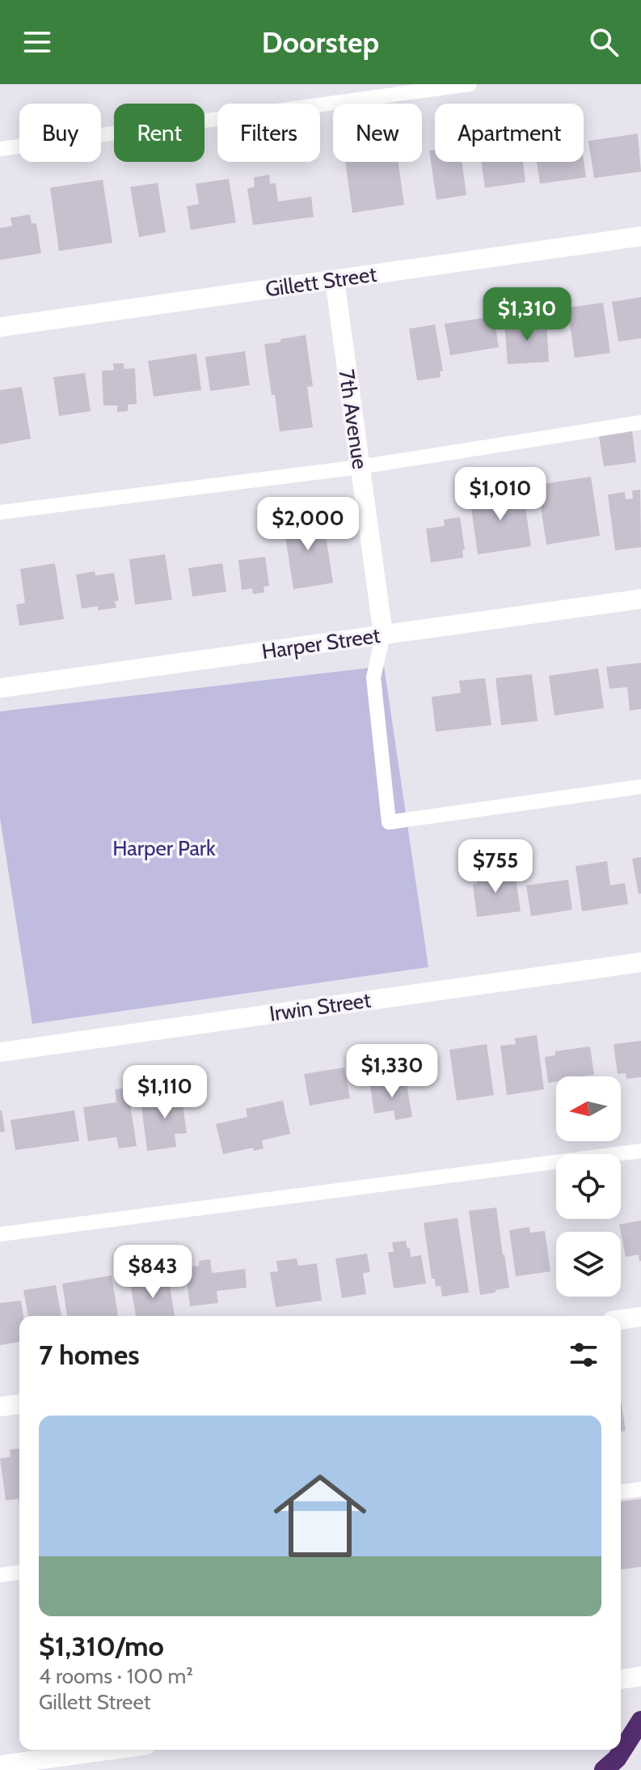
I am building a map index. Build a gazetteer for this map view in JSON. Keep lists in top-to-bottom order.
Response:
{
  "streets": {
    "street": [
      "Gillett Street",
      "7th Avenue",
      "Harper Street",
      "Irwin Street"
    ]
  },
  "crossings": [
    ["Gillett Street", "7th Avenue"],
    ["7th Avenue", "Harper Street"]
  ],
  "parks": ["Harper Park"],
  "north": "left",
  "page": {
    "header": "Doorstep",
    "chip": [
      "Buy",
      "Rent",
      "Filters",
      "New",
      "Apartment"
    ],
    "price": [
      "$1,310",
      "$1,010",
      "$2,000",
      "$755",
      "$1,330",
      "$1,110",
      "$843"
    ],
    "heading": "7 homes",
    "list": [
      {
        "name": "$1,310/mo",
        "note": "4 rooms · 100 m² · Gillett Street"
      }
    ]
  }
}
